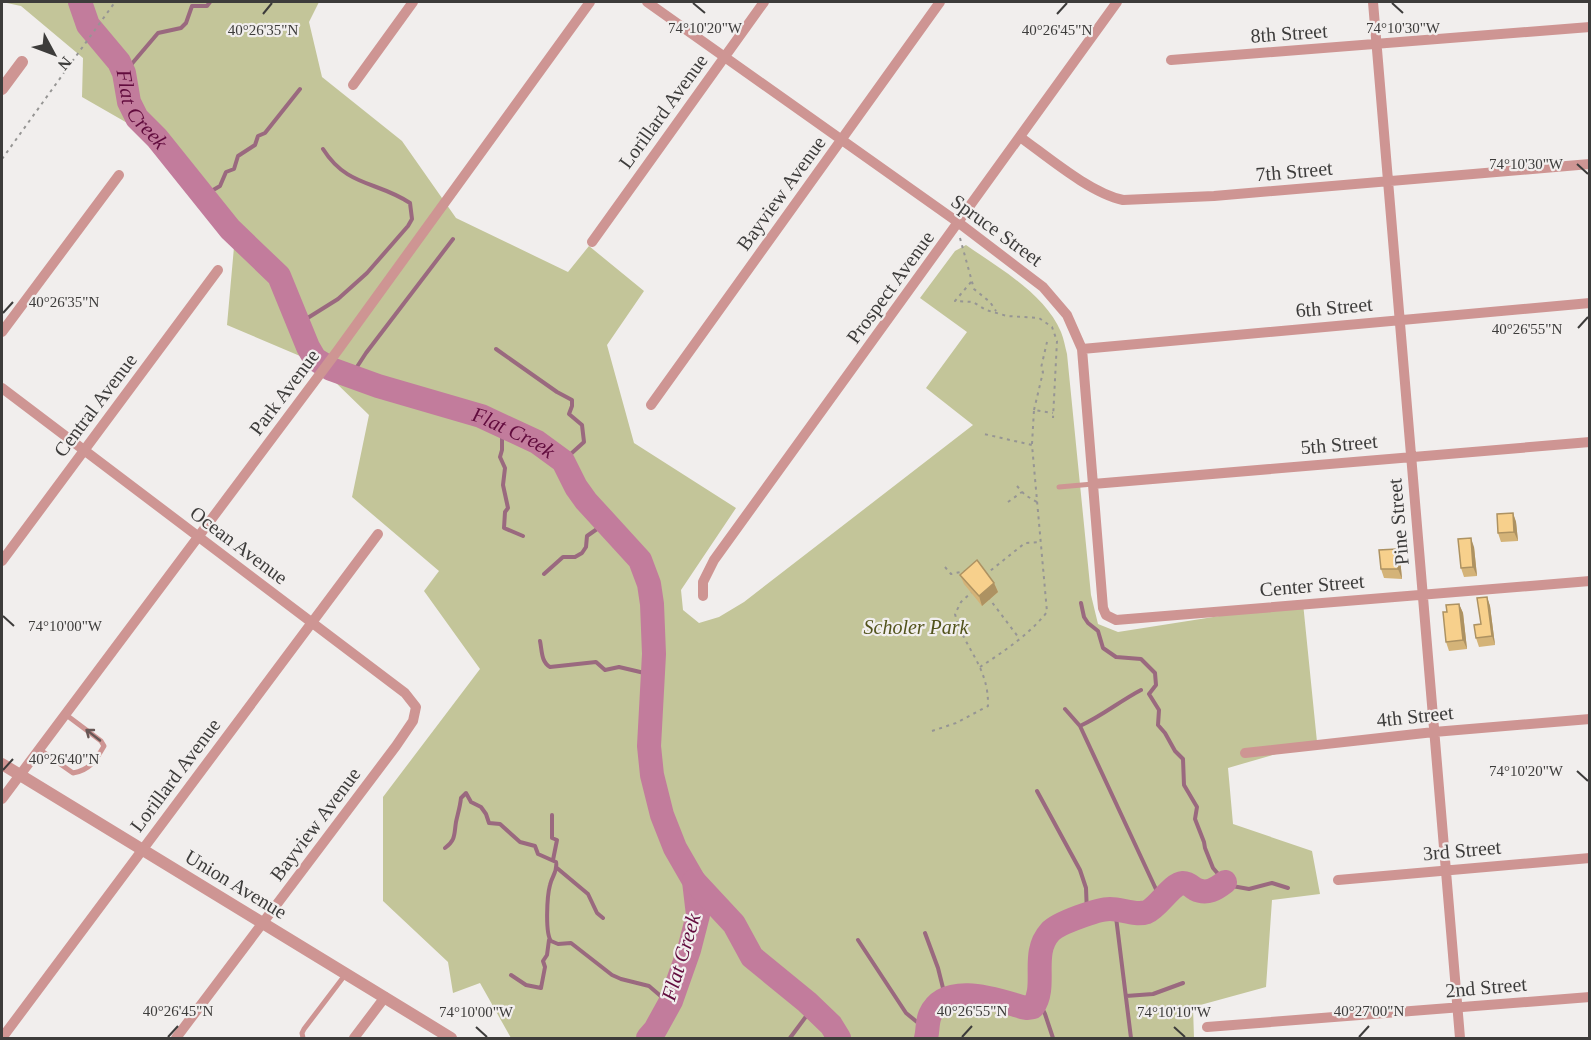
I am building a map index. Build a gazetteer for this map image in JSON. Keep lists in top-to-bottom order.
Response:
{
  "streets": {
    "street": [
      "8th Street",
      "Lorillard Avenue",
      "7th Street",
      "Bayview Avenue",
      "Spruce Street",
      "Prospect Avenue",
      "6th Street",
      "Park Avenue",
      "Central Avenue",
      "5th Street",
      "Pine Street",
      "Ocean Avenue",
      "Center Street",
      "4th Street",
      "3rd Street",
      "Union Avenue",
      "2nd Street"
    ]
  },
  "crossings": [
    ["8th Street", "Pine Street"],
    ["Lorillard Avenue", "Spruce Street"],
    ["Lorillard Avenue", "Ocean Avenue"],
    ["Lorillard Avenue", "Union Avenue"],
    ["7th Street", "Prospect Avenue"],
    ["7th Street", "Pine Street"],
    ["Bayview Avenue", "Spruce Street"],
    ["Bayview Avenue", "Ocean Avenue"],
    ["Bayview Avenue", "Union Avenue"],
    ["Spruce Street", "Prospect Avenue"],
    ["Spruce Street", "6th Street"],
    ["Spruce Street", "5th Street"],
    ["Spruce Street", "Center Street"],
    ["6th Street", "Pine Street"],
    ["Park Avenue", "Ocean Avenue"],
    ["Park Avenue", "Union Avenue"],
    ["Central Avenue", "Ocean Avenue"],
    ["5th Street", "Pine Street"],
    ["Pine Street", "Center Street"],
    ["Pine Street", "4th Street"],
    ["Pine Street", "3rd Street"],
    ["Pine Street", "2nd Street"]
  ],
  "water": ["Flat Creek"],
  "parks": ["Scholer Park"],
  "north": "bottom right",
  "coordinates": [
    "74°10'20\"W",
    "74°10'30\"W",
    "40°26'35\"N",
    "40°26'45\"N",
    "40°26'55\"N",
    "74°10'00\"W",
    "40°26'40\"N",
    "40°27'00\"N",
    "74°10'10\"W"
  ]
}
